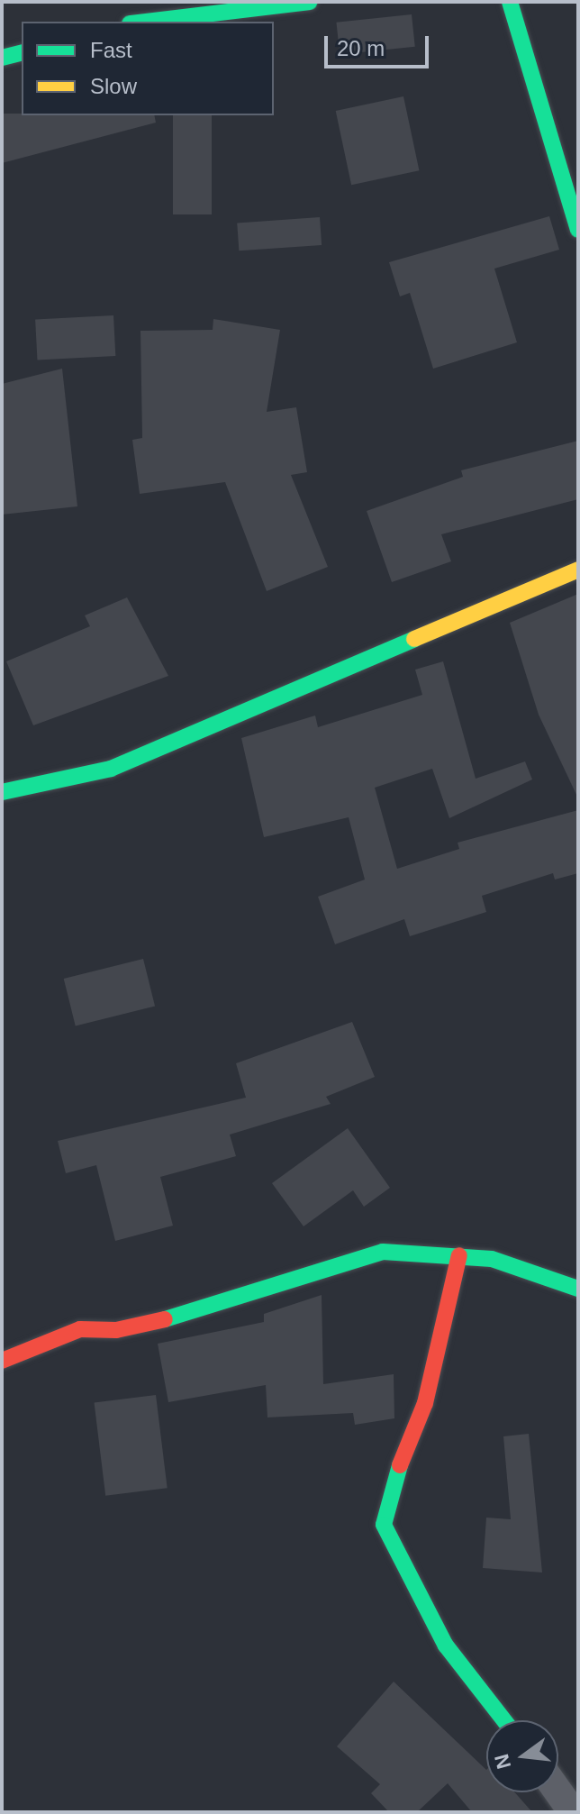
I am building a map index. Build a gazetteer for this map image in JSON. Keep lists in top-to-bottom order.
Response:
{
  "legend": ["Fast", "Slow"],
  "scale_bar": "20 m",
  "north": "left"
}
